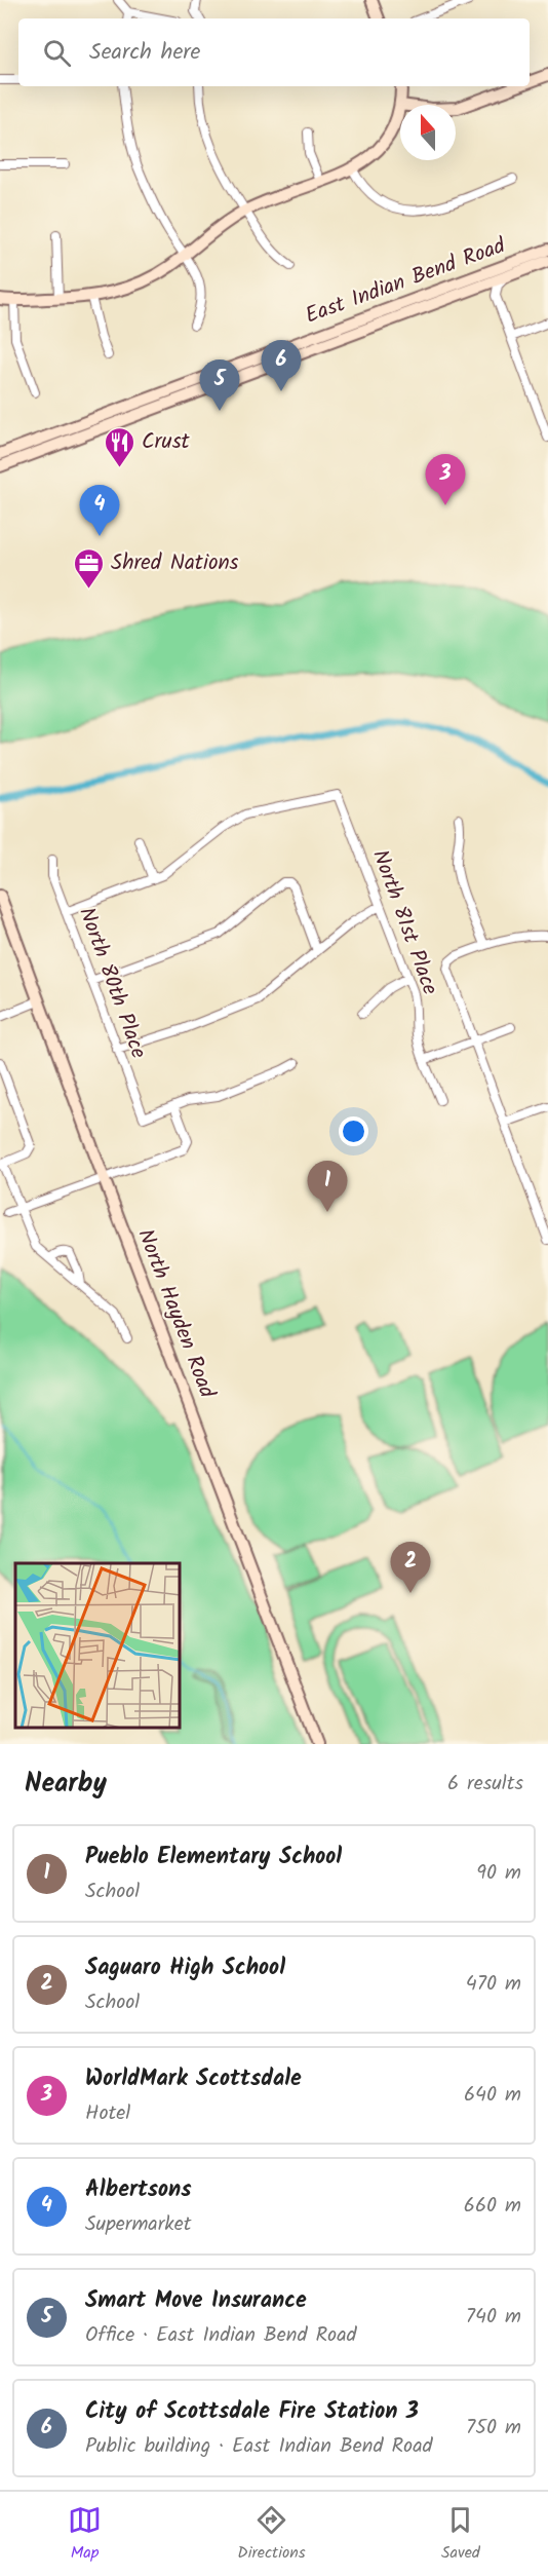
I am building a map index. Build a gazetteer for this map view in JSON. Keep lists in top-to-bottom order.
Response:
{
  "streets": {
    "main road": ["East Indian Bend Road", "North Hayden Road"],
    "street": ["North 81st Place", "North 80th Place"]
  },
  "places": {
    "restaurant": ["Crust"],
    "office": ["Shred Nations"]
  },
  "north": "top",
  "page": {
    "search": "Search here",
    "pins": [
      "6",
      "5",
      "3",
      "4",
      "1",
      "2"
    ],
    "heading": ["Nearby", "6 results"],
    "list": [
      {
        "mark": "1",
        "name": "Pueblo Elementary School",
        "note": "School",
        "value": "90 m"
      },
      {
        "mark": "2",
        "name": "Saguaro High School",
        "note": "School",
        "value": "470 m"
      },
      {
        "mark": "3",
        "name": "WorldMark Scottsdale",
        "note": "Hotel",
        "value": "640 m"
      },
      {
        "mark": "4",
        "name": "Albertsons",
        "note": "Supermarket",
        "value": "660 m"
      },
      {
        "mark": "5",
        "name": "Smart Move Insurance",
        "note": "Office · East Indian Bend Road",
        "value": "740 m"
      },
      {
        "mark": "6",
        "name": "City of Scottsdale Fire Station 3",
        "note": "Public building · East Indian Bend Road",
        "value": "750 m"
      }
    ],
    "nav": ["Map", "Directions", "Saved"]
  }
}
